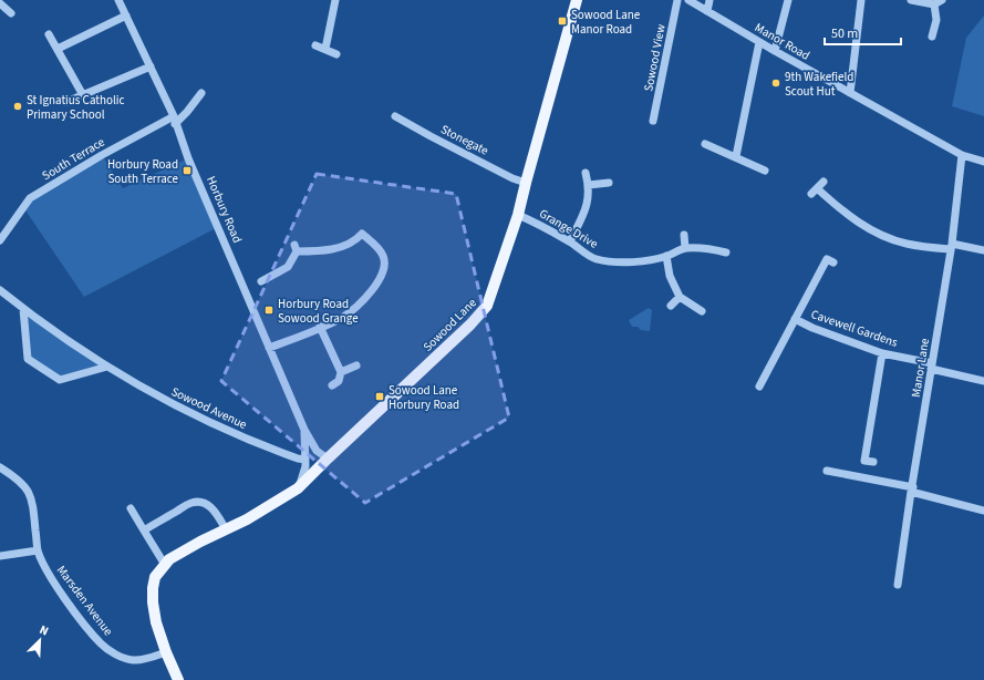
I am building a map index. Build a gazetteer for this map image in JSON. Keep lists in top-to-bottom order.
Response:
{
  "streets": {
    "main road": ["Sowood Lane"],
    "street": [
      "Manor Road",
      "Sowood View",
      "Stonegate",
      "South Terrace",
      "Horbury Road",
      "Grange Drive",
      "Cavewell Gardens",
      "Manor Lane",
      "Sowood Avenue",
      "Marsden Avenue"
    ]
  },
  "crossings": [
    ["Manor Road", "Manor Lane"],
    ["Stonegate", "Sowood Lane"],
    ["South Terrace", "Horbury Road"],
    ["Horbury Road", "Sowood Lane"],
    ["Horbury Road", "Sowood Avenue"],
    ["Grange Drive", "Sowood Lane"],
    ["Cavewell Gardens", "Manor Lane"]
  ],
  "places": {
    "transit": [
      "Sowood Lane Manor Road",
      "Horbury Road South Terrace",
      "Horbury Road Sowood Grange",
      "Sowood Lane Horbury Road"
    ],
    "other": ["9th Wakefield Scout Hut", "St Ignatius Catholic Primary School"]
  },
  "scale_bar": "50 m",
  "north": "top right"
}
